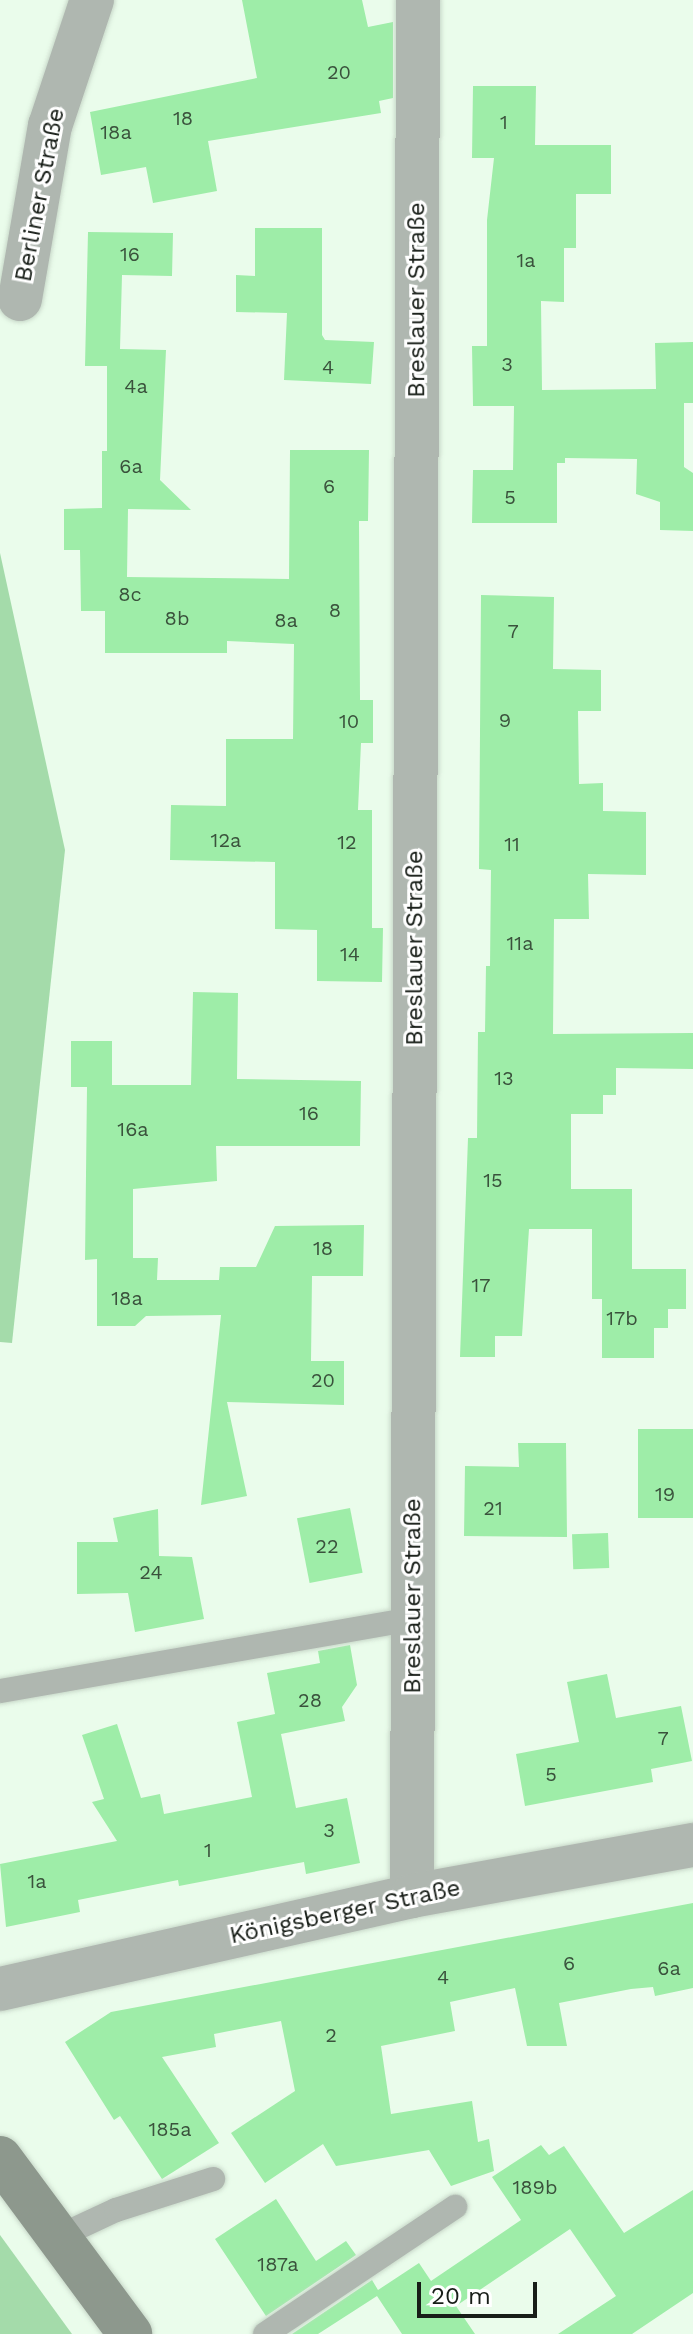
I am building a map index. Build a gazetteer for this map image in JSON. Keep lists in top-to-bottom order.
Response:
{
  "streets": {
    "street": ["Berliner Straße", "Breslauer Straße", "Königsberger Straße"]
  },
  "crossings": [
    ["Breslauer Straße", "Königsberger Straße"]
  ],
  "house_numbers": [
    "20",
    "18",
    "1",
    "18a",
    "16",
    "1a",
    "3",
    "4",
    "4a",
    "6a",
    "6",
    "5",
    "8c",
    "8",
    "8b",
    "8a",
    "7",
    "9",
    "10",
    "12a",
    "12",
    "11",
    "11a",
    "14",
    "13",
    "16",
    "16a",
    "15",
    "18",
    "17",
    "18a",
    "17b",
    "20",
    "19",
    "21",
    "22",
    "24",
    "28",
    "7",
    "5",
    "3",
    "1",
    "1a",
    "6",
    "6a",
    "4",
    "2",
    "185a",
    "189b",
    "187a"
  ],
  "scale_bar": "20 m"
}
